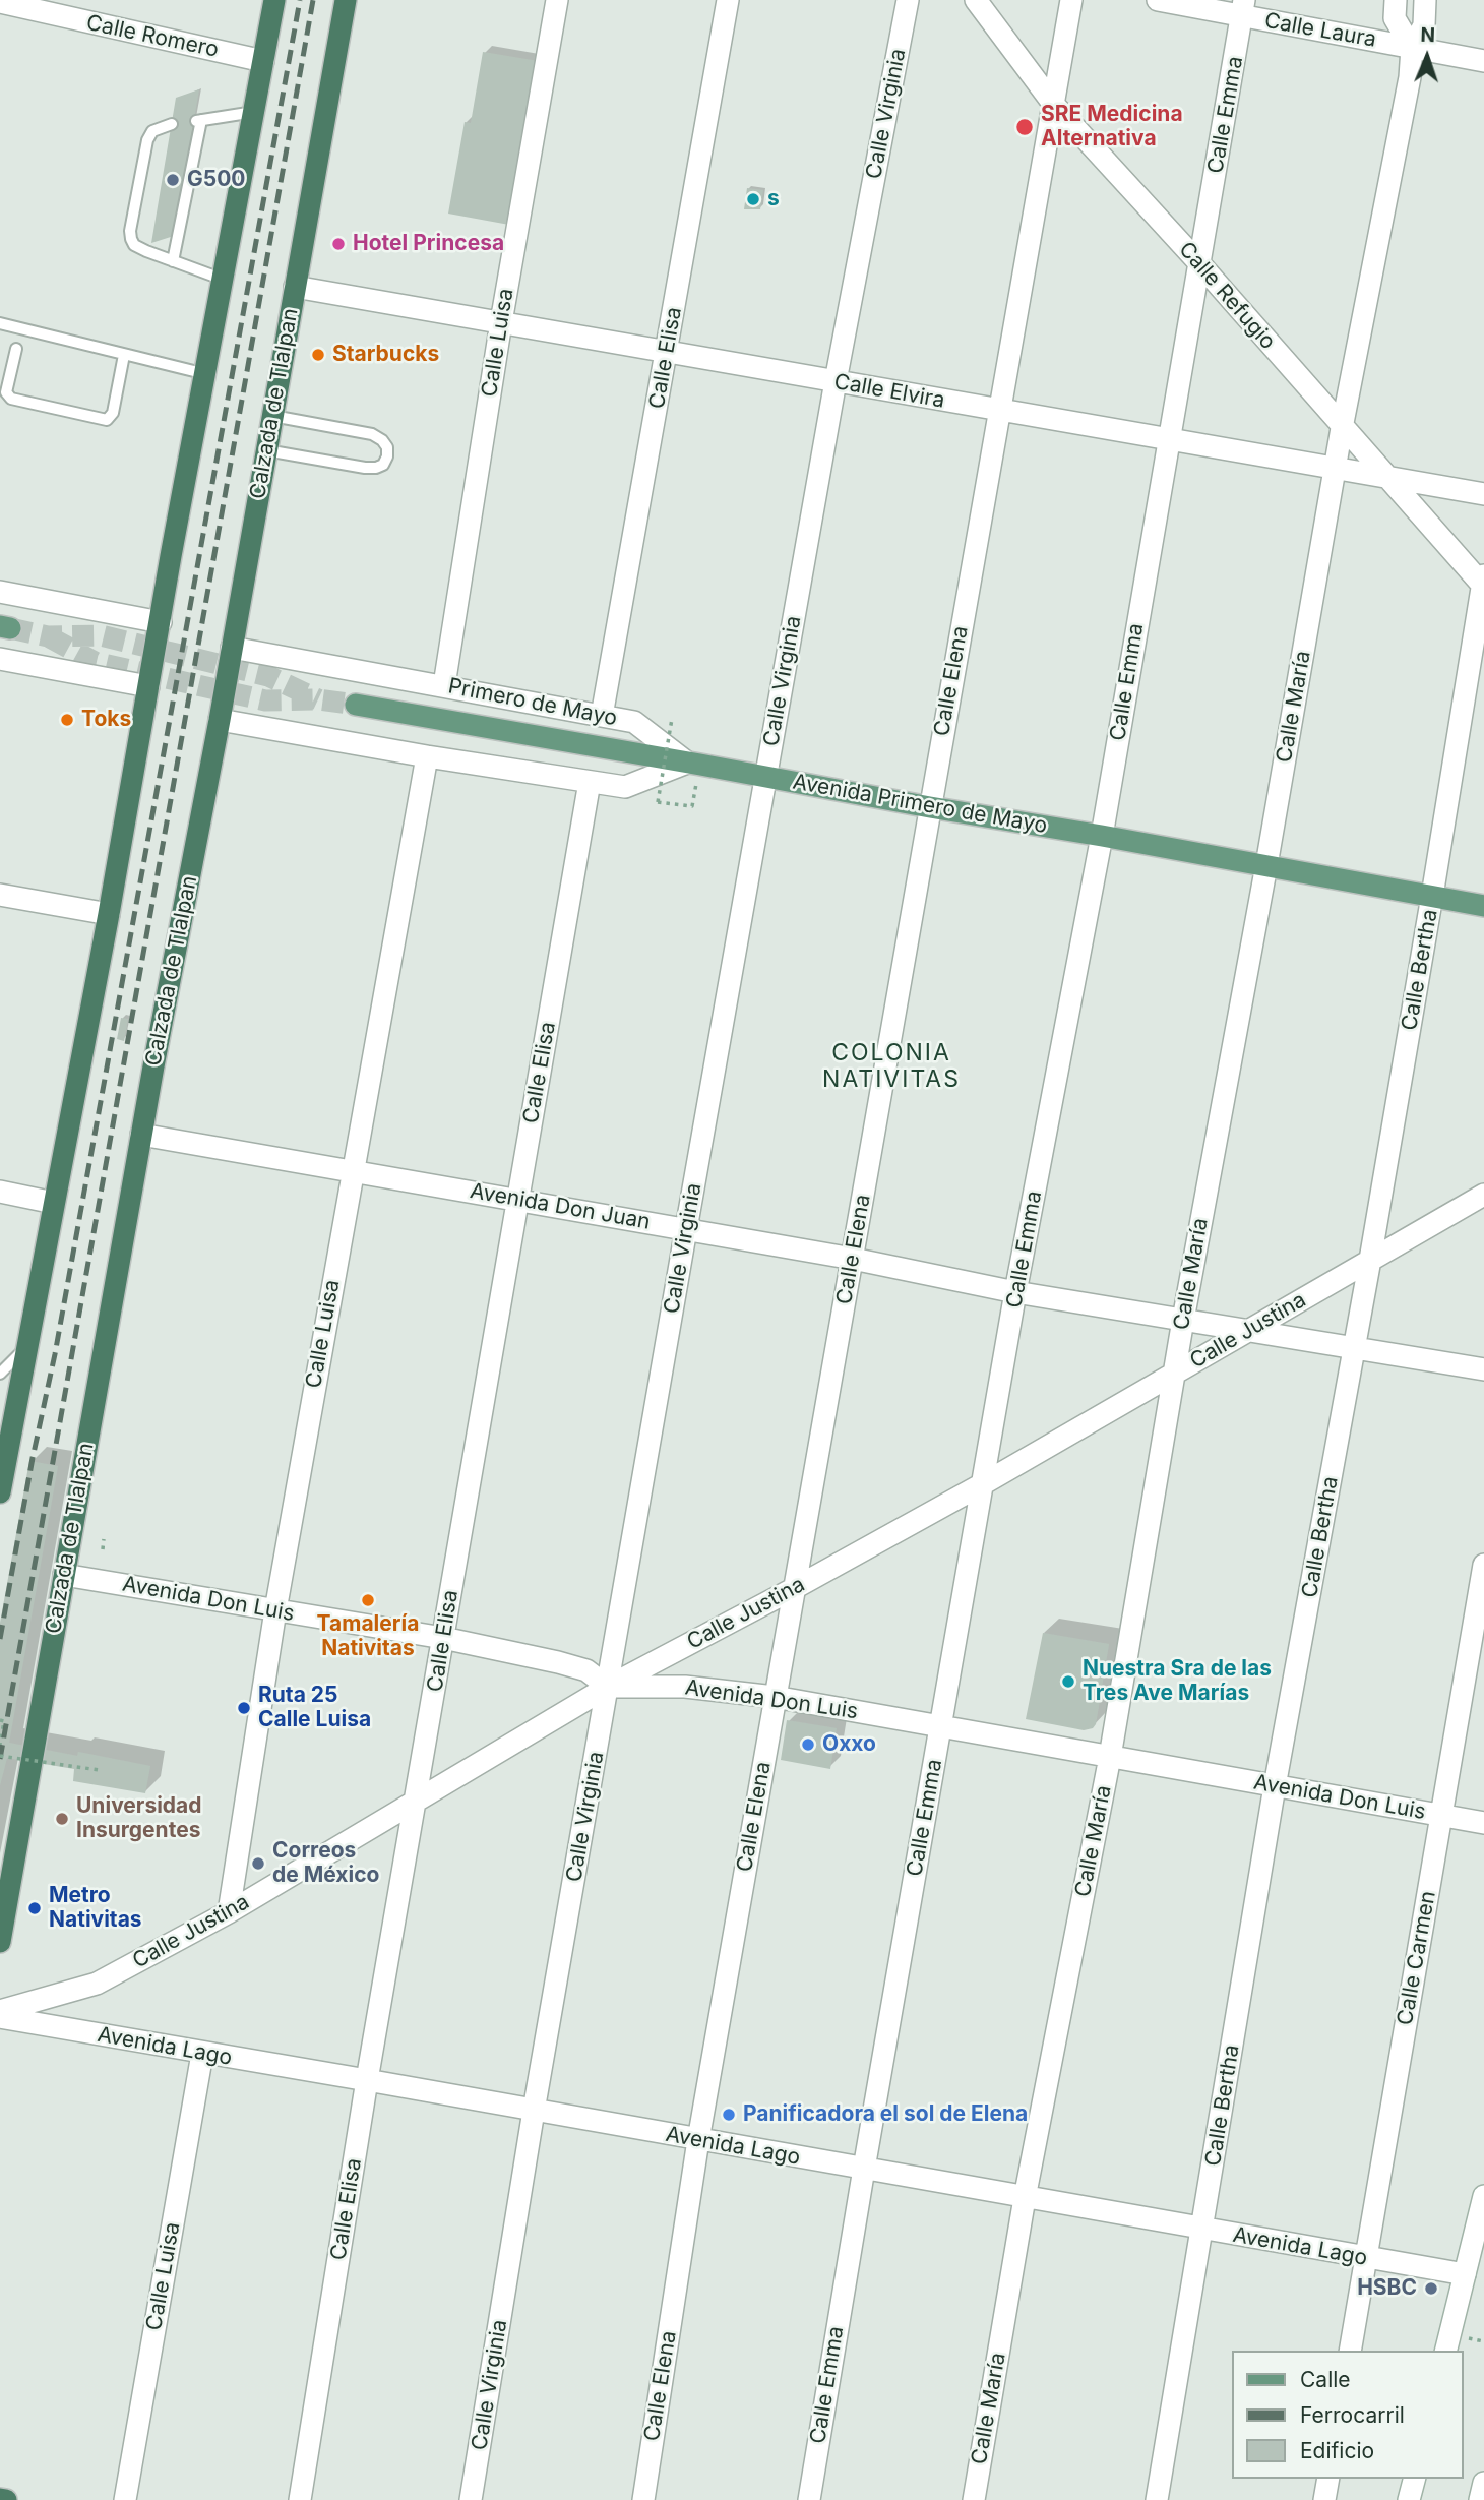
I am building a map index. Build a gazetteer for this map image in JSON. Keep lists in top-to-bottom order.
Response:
{
  "streets": {
    "highway": ["Calzada de Tlalpan"],
    "main road": ["Avenida Primero de Mayo"],
    "street": [
      "Calle Laura",
      "Calle Romero",
      "Calle Virginia",
      "Calle Emma",
      "Calle Refugio",
      "Calle Luisa",
      "Calle Elisa",
      "Calle Elvira",
      "Calle Elena",
      "Primero de Mayo",
      "Calle María",
      "Calle Bertha",
      "Avenida Don Juan",
      "Calle Justina",
      "Avenida Don Luis",
      "Calle Carmen",
      "Avenida Lago"
    ]
  },
  "crossings": [
    ["Calle Laura", "Calle Emma"],
    ["Calle Laura", "Calle María"],
    ["Calle Virginia", "Calle Elvira"],
    ["Calle Virginia", "Avenida Primero de Mayo"],
    ["Calle Virginia", "Avenida Don Juan"],
    ["Calle Virginia", "Calle Justina"],
    ["Calle Virginia", "Avenida Don Luis"],
    ["Calle Virginia", "Avenida Lago"],
    ["Calle Emma", "Calle Refugio"],
    ["Calle Emma", "Calle Elvira"],
    ["Calle Emma", "Avenida Primero de Mayo"],
    ["Calle Emma", "Avenida Don Juan"],
    ["Calle Emma", "Calle Justina"],
    ["Calle Emma", "Avenida Don Luis"],
    ["Calle Emma", "Avenida Lago"],
    ["Calle Refugio", "Calle Elvira"],
    ["Calle Refugio", "Calle Elena"],
    ["Calle Refugio", "Calle María"],
    ["Calle Refugio", "Calle Bertha"],
    ["Calle Luisa", "Calle Elvira"],
    ["Calle Luisa", "Primero de Mayo"],
    ["Calle Luisa", "Avenida Don Juan"],
    ["Calle Luisa", "Calle Justina"],
    ["Calle Luisa", "Avenida Don Luis"],
    ["Calle Luisa", "Avenida Lago"],
    ["Calle Elisa", "Calle Elvira"],
    ["Calle Elisa", "Primero de Mayo"],
    ["Calle Elisa", "Avenida Don Juan"],
    ["Calle Elisa", "Calle Justina"],
    ["Calle Elisa", "Avenida Don Luis"],
    ["Calle Elisa", "Avenida Lago"],
    ["Calle Elvira", "Calzada de Tlalpan"],
    ["Calle Elvira", "Calle Elena"],
    ["Calle Elvira", "Calle María"],
    ["Calzada de Tlalpan", "Primero de Mayo"],
    ["Calzada de Tlalpan", "Avenida Don Juan"],
    ["Calzada de Tlalpan", "Avenida Don Luis"],
    ["Calle Elena", "Avenida Primero de Mayo"],
    ["Calle Elena", "Avenida Don Juan"],
    ["Calle Elena", "Calle Justina"],
    ["Calle Elena", "Avenida Don Luis"],
    ["Calle Elena", "Avenida Lago"],
    ["Primero de Mayo", "Avenida Primero de Mayo"],
    ["Calle María", "Avenida Primero de Mayo"],
    ["Calle María", "Avenida Don Juan"],
    ["Calle María", "Calle Justina"],
    ["Calle María", "Avenida Don Luis"],
    ["Calle María", "Avenida Lago"],
    ["Avenida Primero de Mayo", "Calle Bertha"],
    ["Calle Bertha", "Avenida Don Juan"],
    ["Calle Bertha", "Calle Justina"],
    ["Calle Bertha", "Avenida Don Luis"],
    ["Calle Bertha", "Avenida Lago"],
    ["Avenida Don Juan", "Calle Justina"],
    ["Calle Justina", "Avenida Don Luis"],
    ["Avenida Don Luis", "Calle Carmen"],
    ["Calle Carmen", "Avenida Lago"]
  ],
  "districts": ["COLONIA NATIVITAS"],
  "places": [
    "SRE Medicina Alternativa",
    "G500",
    "s",
    "Hotel Princesa",
    "Starbucks",
    "Toks",
    "Tamalería Nativitas",
    "Nuestra Sra de las Tres Ave Marías",
    "Ruta 25 Calle Luisa",
    "Oxxo",
    "Universidad Insurgentes",
    "Correos de México",
    "Metro Nativitas",
    "Panificadora el sol de Elena",
    "HSBC"
  ],
  "legend": ["Calle", "Ferrocarril", "Edificio"],
  "north": "top"
}
